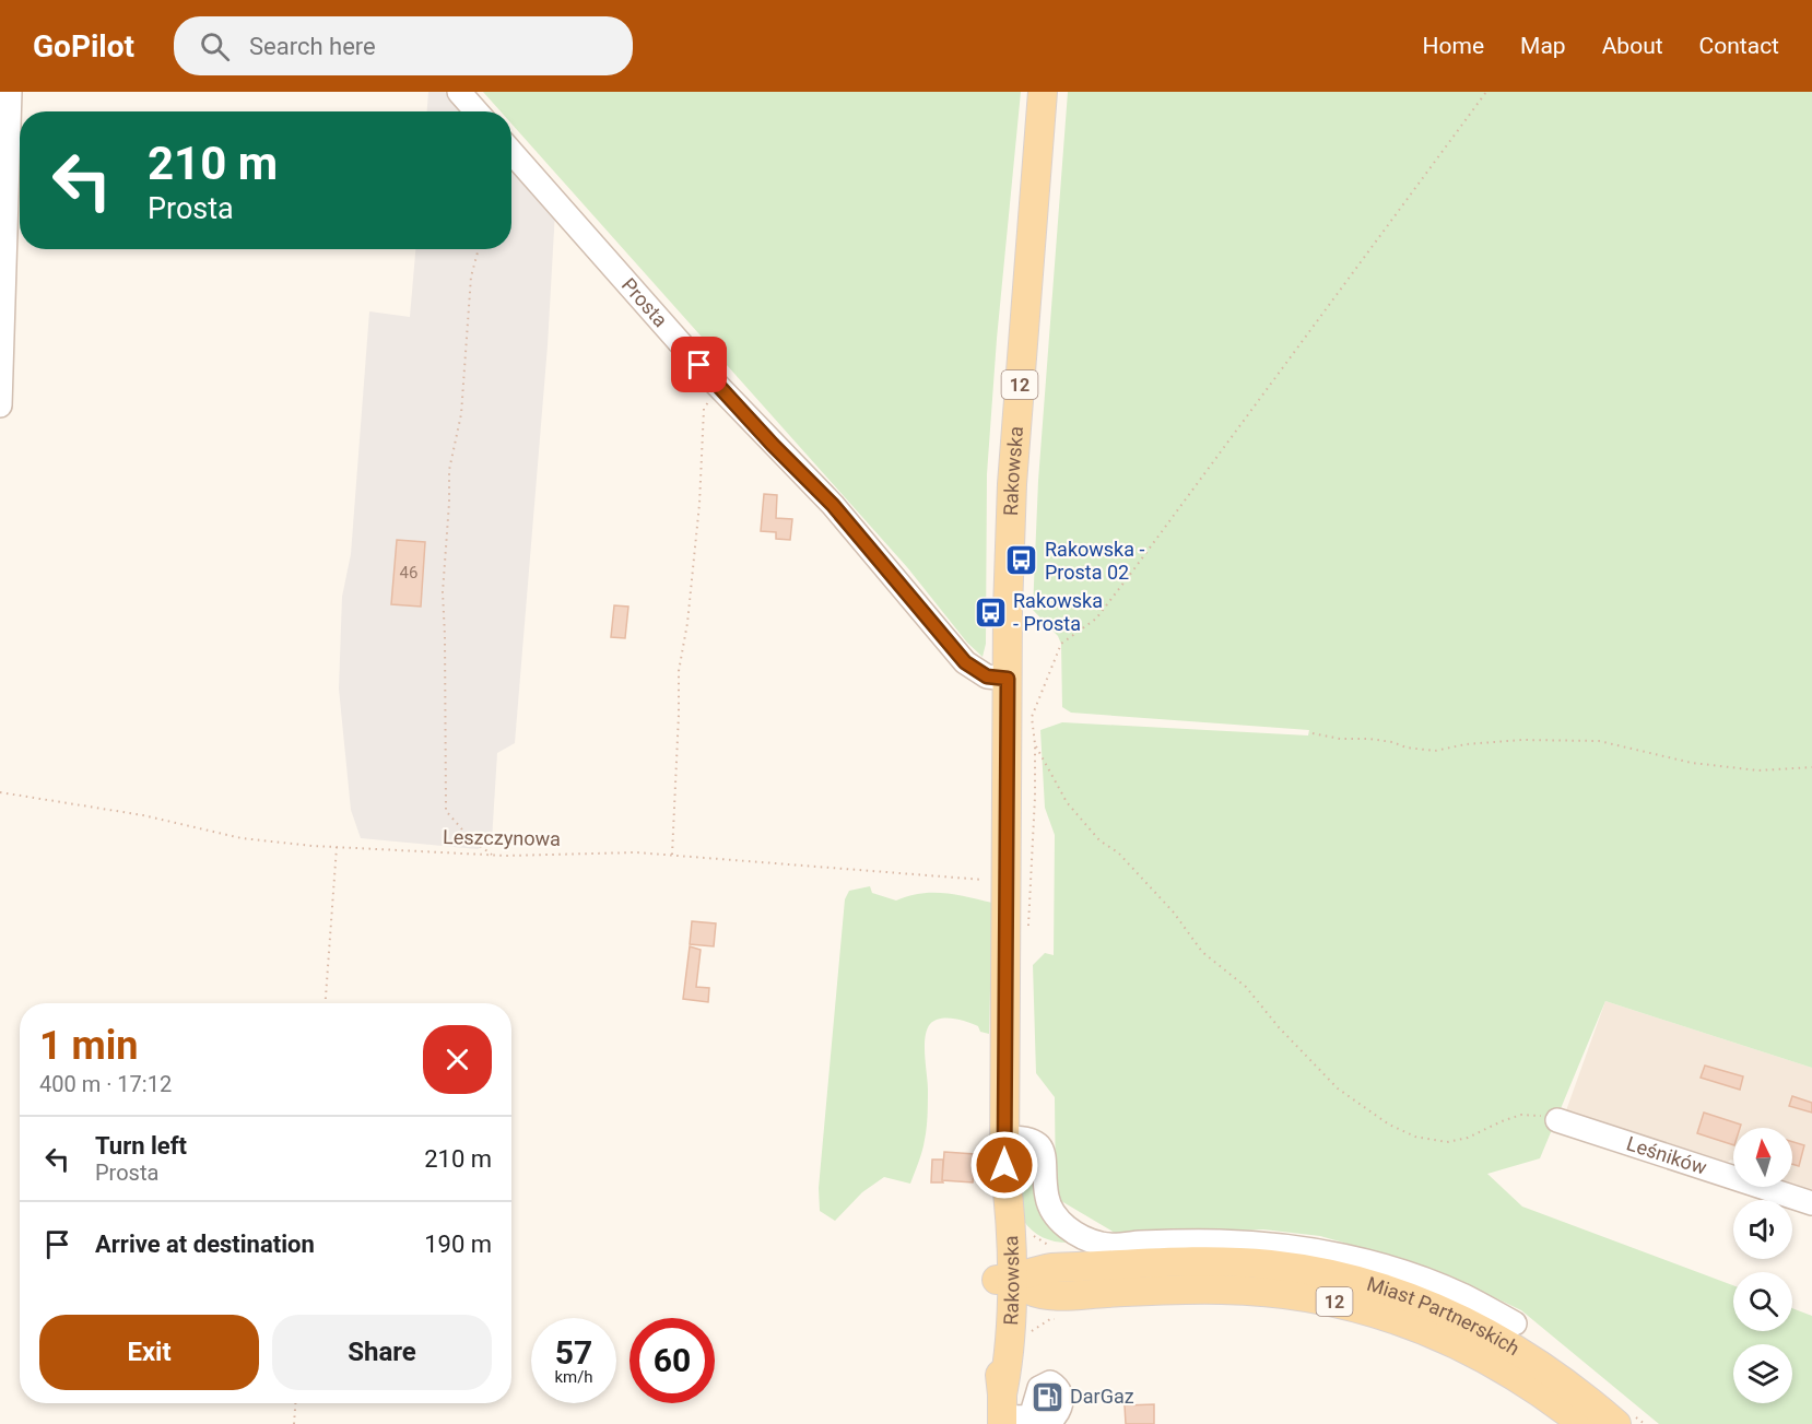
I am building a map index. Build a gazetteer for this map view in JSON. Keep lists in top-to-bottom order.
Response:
{
  "streets": {
    "main road": ["12", "Rakowska", "Miast Partnerskich"],
    "street": ["Prosta", "Leśników"],
    "path": ["Leszczynowa"]
  },
  "crossings": [
    ["Prosta", "Rakowska"],
    ["Rakowska", "Leszczynowa"],
    ["Rakowska", "Miast Partnerskich"]
  ],
  "places": {
    "bus stop": ["Rakowska - Prosta 02", "Rakowska - Prosta"],
    "fuel station": ["DarGaz"]
  },
  "house_numbers": ["46"],
  "north": "top",
  "page": {
    "header": "GoPilot",
    "search": "Search here",
    "nav": [
      "Home",
      "Map",
      "About",
      "Contact"
    ],
    "turn": ["210 m", "Prosta"],
    "heading": ["1 min", "400 m · 17:12"],
    "list": [
      {
        "name": "Turn left",
        "note": "Prosta",
        "value": "210 m"
      },
      {
        "name": "Arrive at destination",
        "value": "190 m"
      }
    ],
    "buttons": ["Exit", "Share"],
    "speed": "57 km/h",
    "limit": "60"
  }
}
